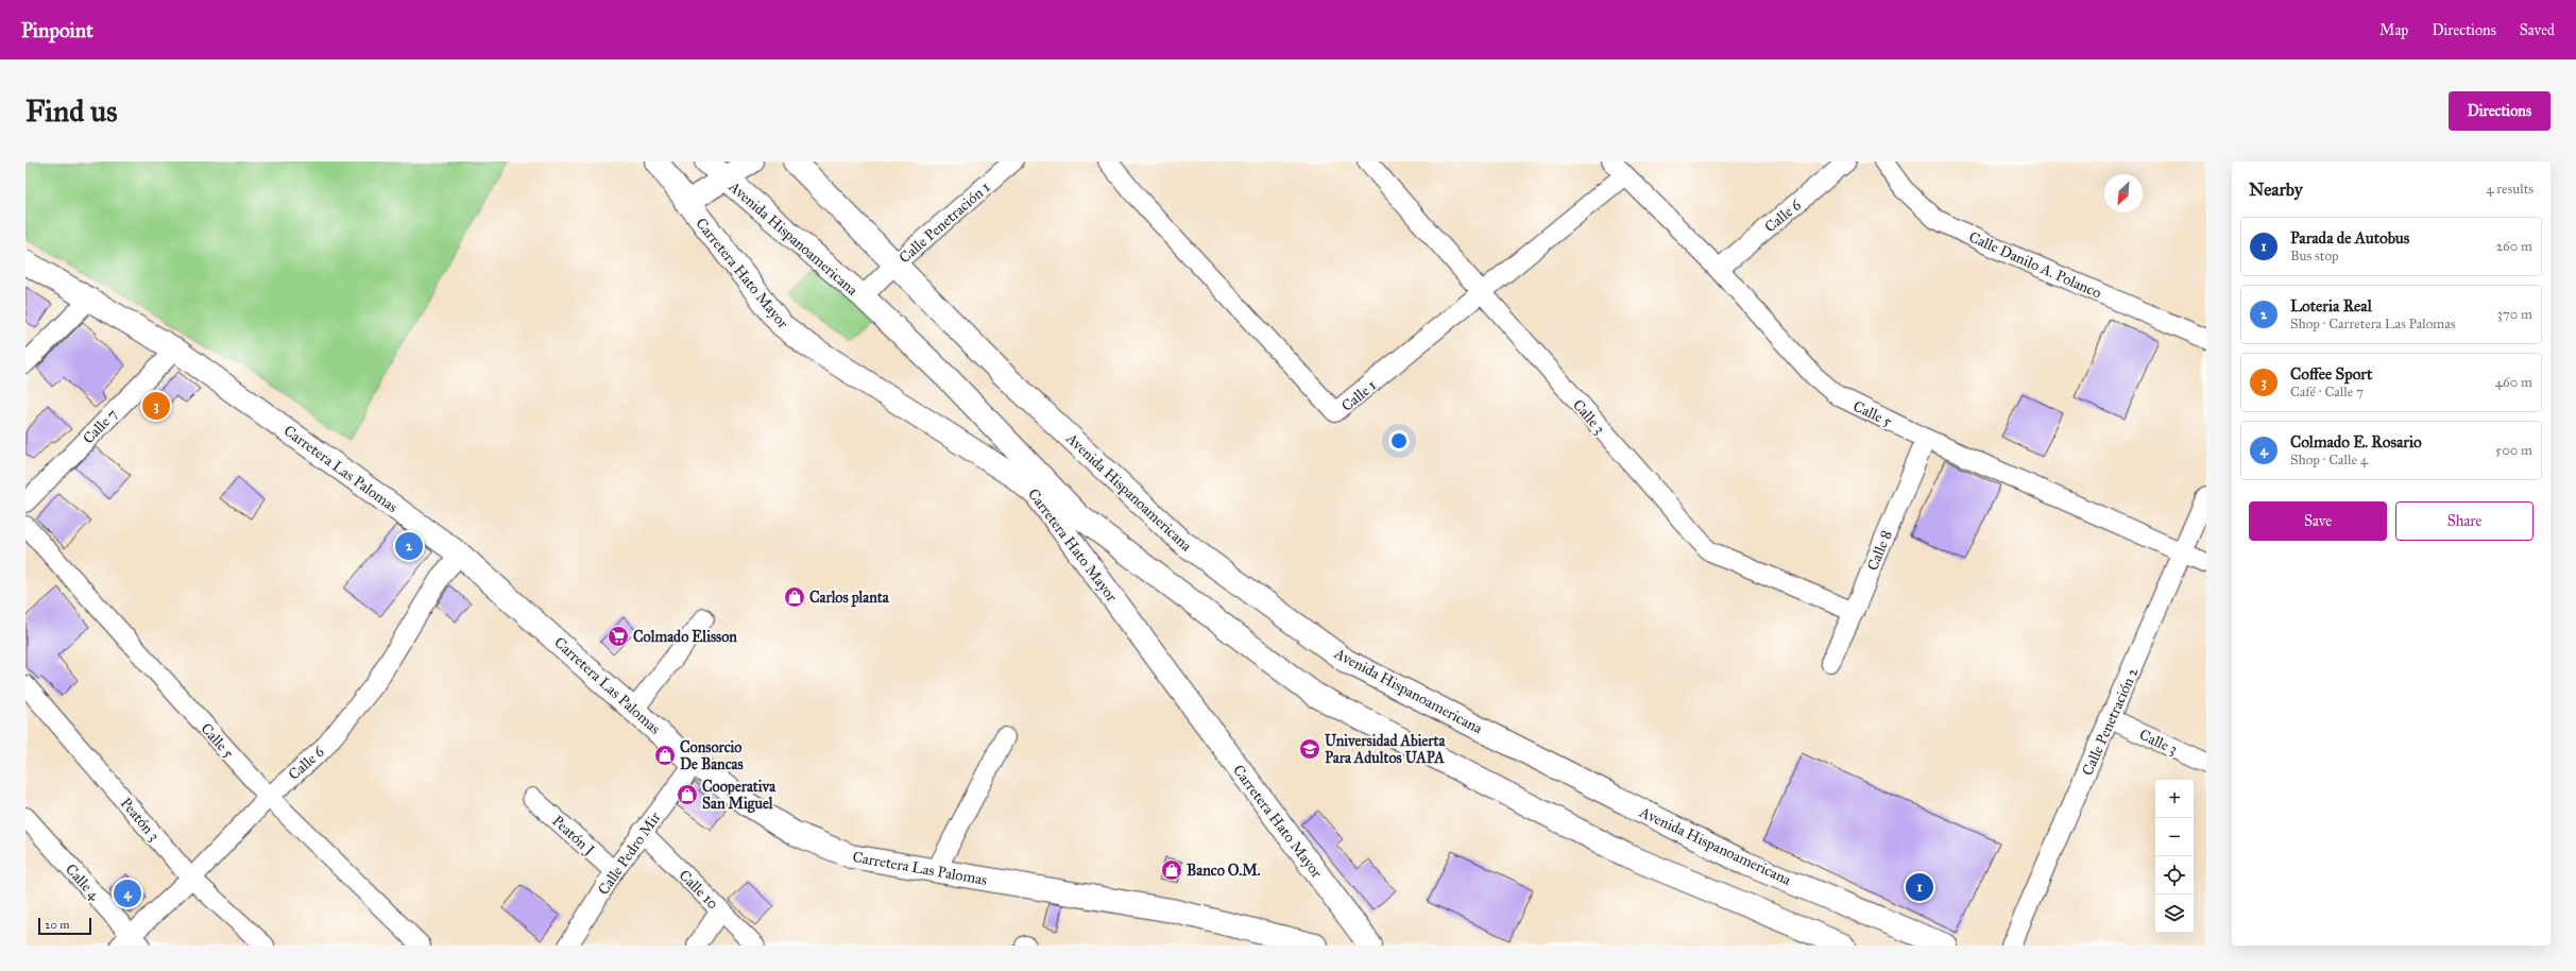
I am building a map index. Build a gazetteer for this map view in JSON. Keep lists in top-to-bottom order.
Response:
{
  "streets": {
    "main road": ["Avenida Hispanoamericana", "Carretera Hato Mayor", "Carretera Las Palomas"],
    "street": [
      "Calle 6",
      "Calle Penetración 1",
      "Calle Danilo A. Polanco",
      "Calle 1",
      "Calle 5",
      "Calle 3",
      "Calle 7",
      "Calle 8",
      "Calle Penetración 2",
      "Peatón 3",
      "Peatón J",
      "Calle Pedro Mir",
      "Calle 4",
      "Calle 10"
    ]
  },
  "crossings": [
    ["Calle 6", "Calle 5"],
    ["Calle 6", "Carretera Las Palomas"],
    ["Calle 6", "Peatón 3"],
    ["Calle 6", "Calle 4"],
    ["Calle Penetración 1", "Avenida Hispanoamericana"],
    ["Calle 1", "Calle 5"],
    ["Calle 1", "Calle 3"],
    ["Calle 5", "Calle 8"],
    ["Calle 5", "Calle Penetración 2"],
    ["Calle 3", "Calle 8"],
    ["Calle 3", "Calle Penetración 2"],
    ["Calle 7", "Carretera Las Palomas"],
    ["Carretera Las Palomas", "Calle Pedro Mir"],
    ["Peatón J", "Calle Pedro Mir"],
    ["Calle Pedro Mir", "Calle 10"]
  ],
  "places": {
    "shop": [
      "Carlos planta",
      "Consorcio De Bancas",
      "Cooperativa San Miguel",
      "Banco O.M."
    ],
    "supermarket": ["Colmado Elisson"],
    "school or university": ["Universidad Abierta Para Adultos UAPA"]
  },
  "scale_bar": "20 m",
  "north": "bottom left",
  "page": {
    "header": "Pinpoint",
    "nav": ["Map", "Directions", "Saved"],
    "buttons": [
      "Directions",
      ["Save", "Share"]
    ],
    "title": "Find us",
    "heading": ["Nearby", "4 results"],
    "list": [
      {
        "mark": "1",
        "name": "Parada de Autobus",
        "note": "Bus stop",
        "value": "260 m"
      },
      {
        "mark": "2",
        "name": "Loteria Real",
        "note": "Shop · Carretera Las Palomas",
        "value": "370 m"
      },
      {
        "mark": "3",
        "name": "Coffee Sport",
        "note": "Café · Calle 7",
        "value": "460 m"
      },
      {
        "mark": "4",
        "name": "Colmado E. Rosario",
        "note": "Shop · Calle 4",
        "value": "500 m"
      }
    ],
    "pins": [
      "3",
      "2",
      "1",
      "4"
    ],
    "map_buttons": ["+", "−"],
    "scale": "20 m"
  }
}
